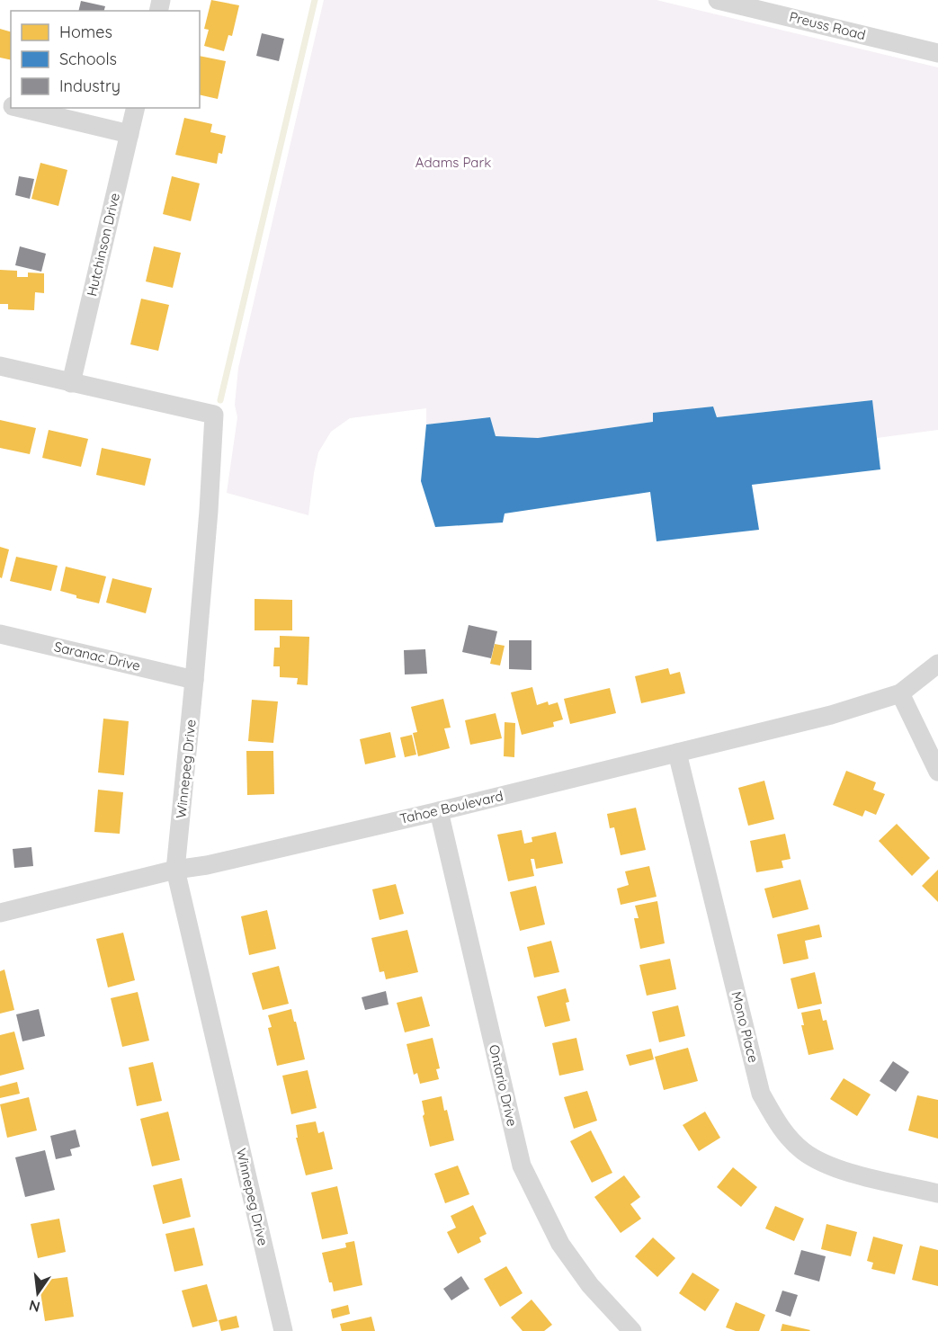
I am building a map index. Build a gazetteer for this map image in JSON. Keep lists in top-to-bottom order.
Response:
{
  "streets": {
    "street": [
      "Preuss Road",
      "Hutchinson Drive",
      "Saranac Drive",
      "Winnepeg Drive",
      "Tahoe Boulevard",
      "Mono Place",
      "Ontario Drive"
    ]
  },
  "crossings": [
    ["Hutchinson Drive", "Winnepeg Drive"],
    ["Saranac Drive", "Winnepeg Drive"],
    ["Winnepeg Drive", "Tahoe Boulevard"],
    ["Tahoe Boulevard", "Mono Place"],
    ["Tahoe Boulevard", "Ontario Drive"]
  ],
  "parks": ["Adams Park"],
  "legend": ["Homes", "Schools", "Industry"],
  "north": "bottom"
}
